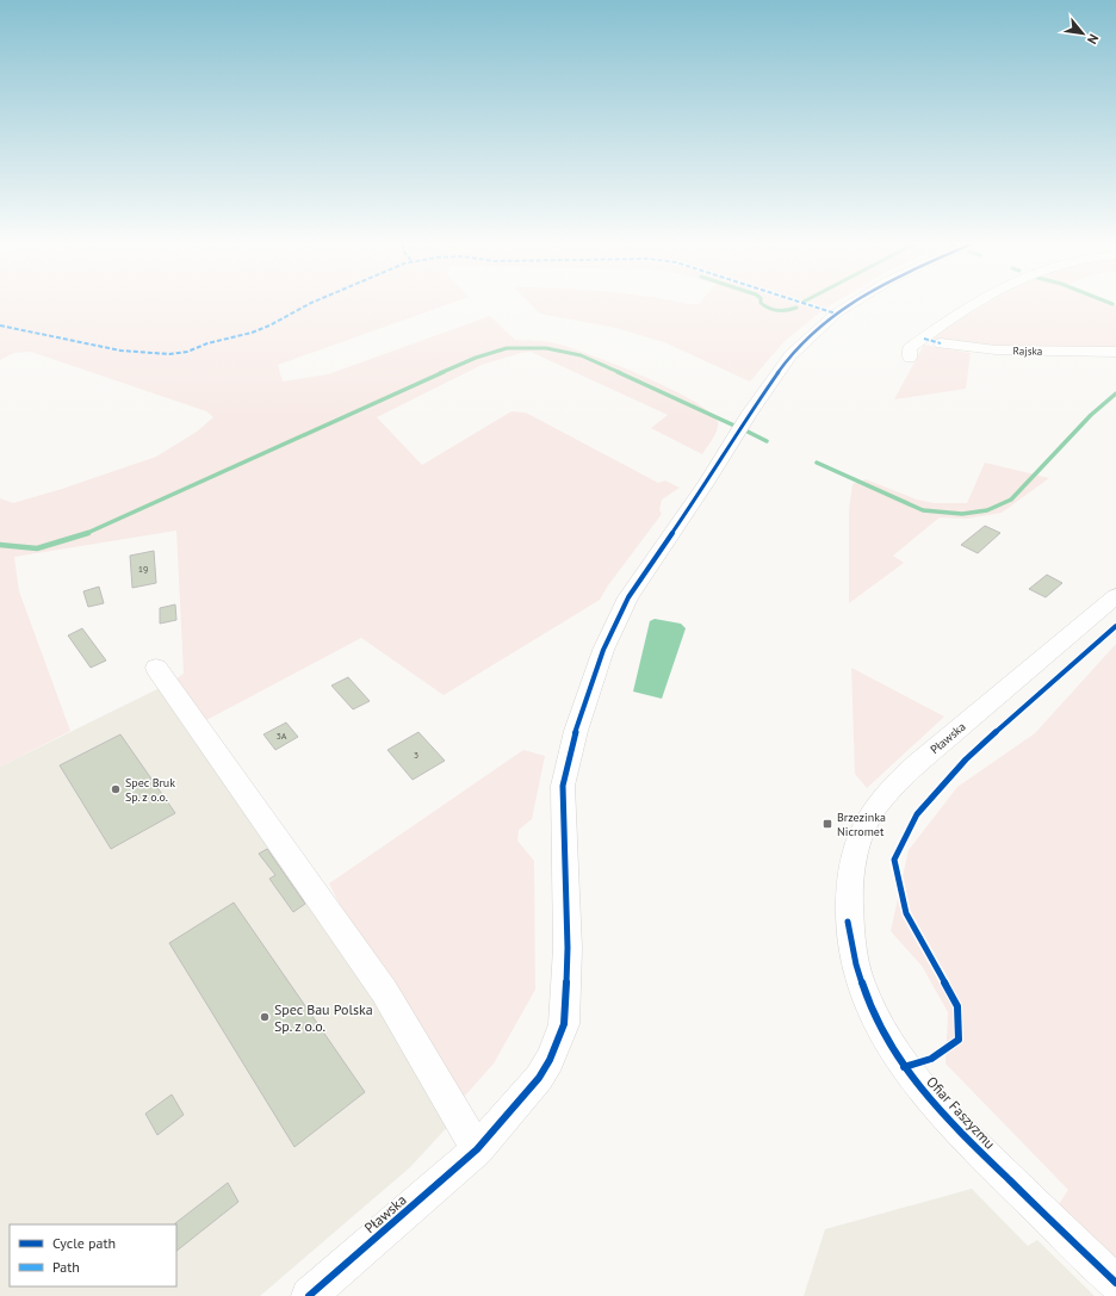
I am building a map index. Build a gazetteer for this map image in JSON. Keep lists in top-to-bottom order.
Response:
{
  "streets": {
    "street": ["Rajska", "Pławska", "Ofiar Faszyzmu"]
  },
  "crossings": [
    ["Pławska", "Ofiar Faszyzmu"]
  ],
  "places": {
    "other": ["Spec Bruk Sp. z o.o.", "Spec Bau Polska Sp. z o.o."],
    "transit": ["Brzezinka Nicromet"]
  },
  "house_numbers": ["19", "3A", "3"],
  "legend": ["Cycle path", "Path"],
  "north": "bottom right"
}
